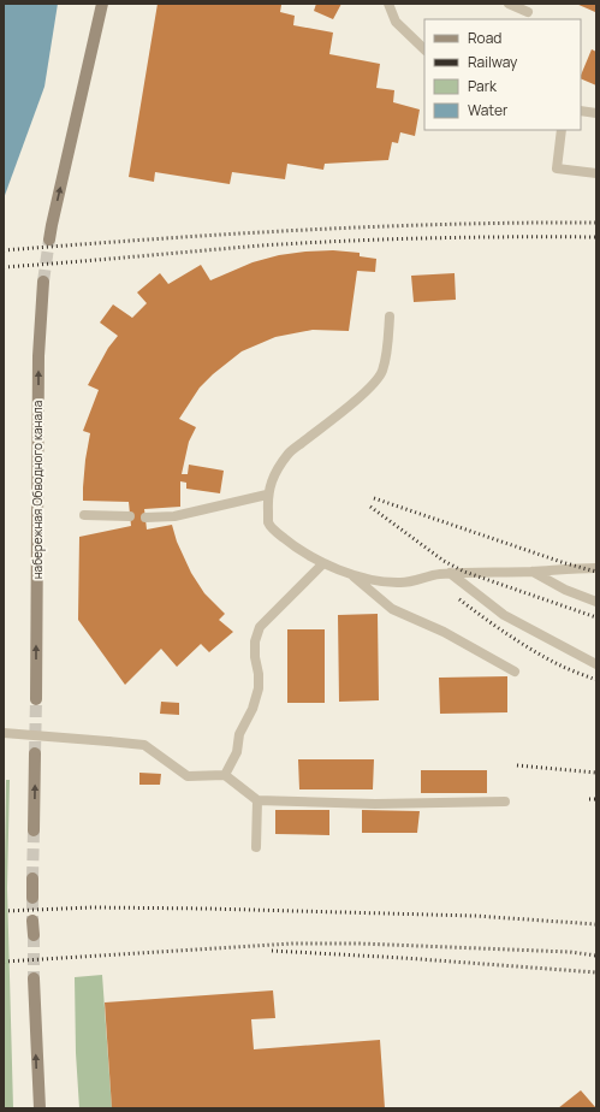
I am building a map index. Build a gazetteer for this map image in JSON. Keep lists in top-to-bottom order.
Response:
{
  "streets": {
    "main road": ["набережная Обводного канала"]
  },
  "one_way": ["набережная Обводного канала"],
  "legend": [
    "Road",
    "Railway",
    "Park",
    "Water"
  ]
}
